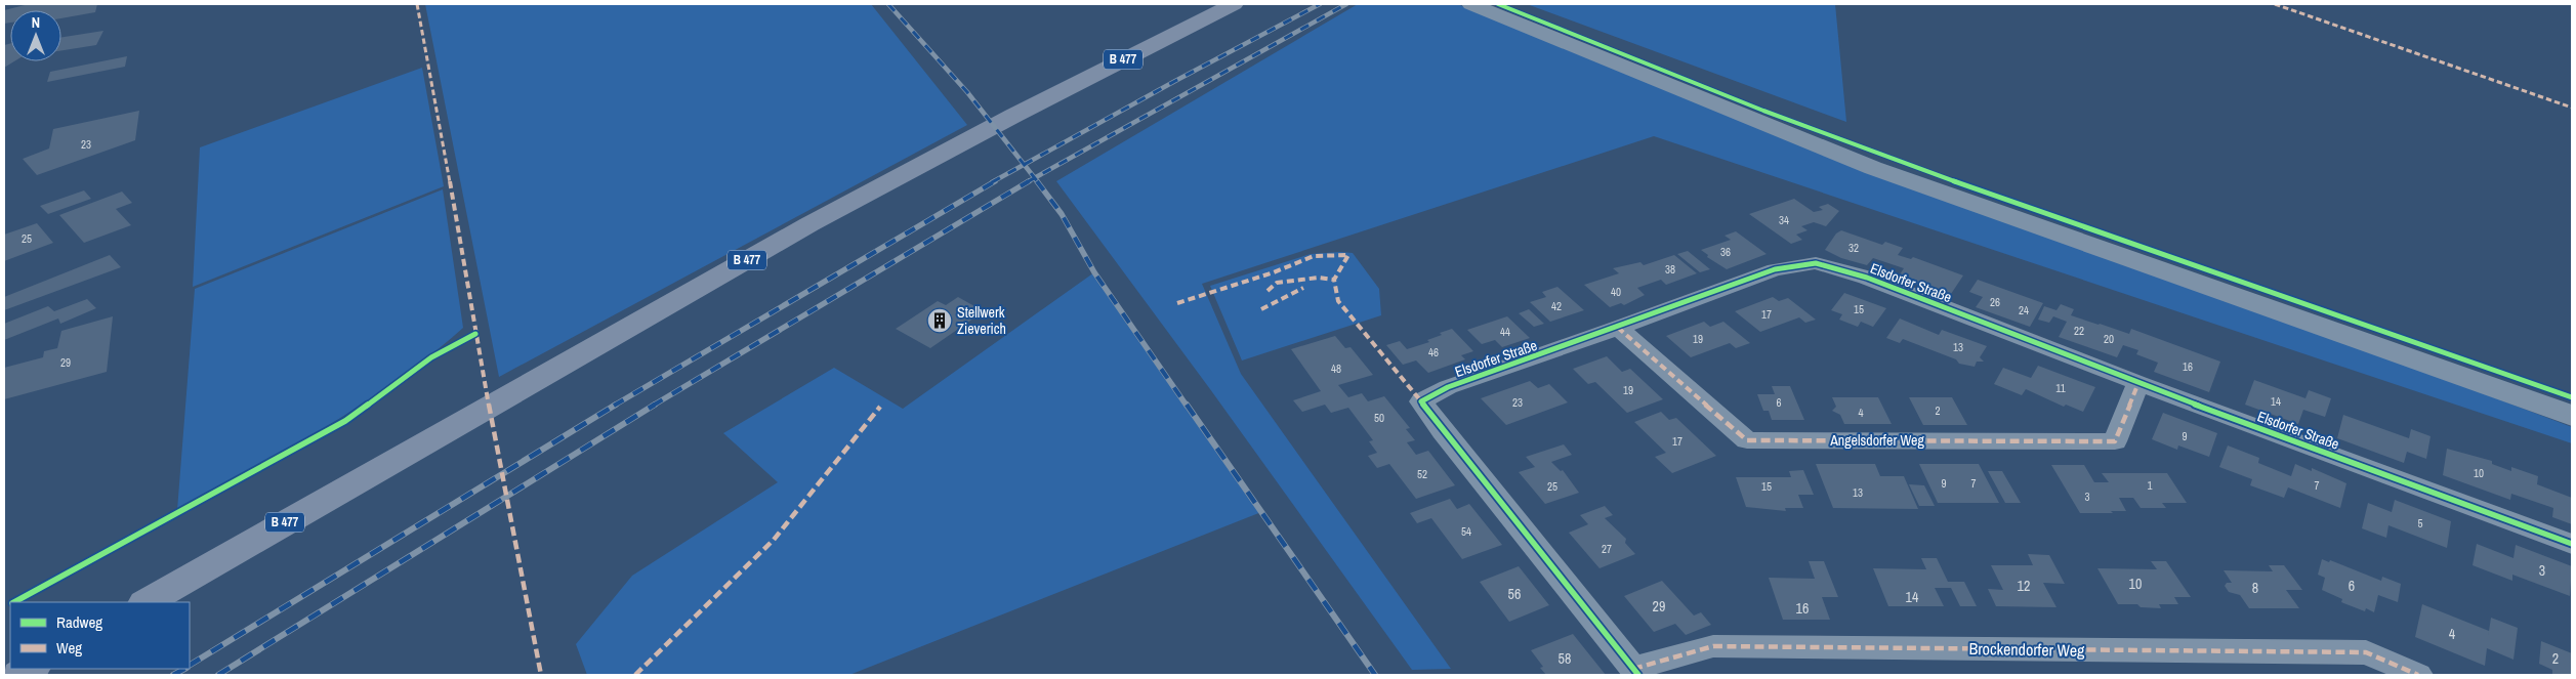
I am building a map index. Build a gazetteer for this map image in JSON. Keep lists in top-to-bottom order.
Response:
{
  "streets": {
    "main road": ["B 477"],
    "street": ["Elsdorfer Straße", "Angelsdorfer Weg", "Brockendorfer Weg"]
  },
  "crossings": [
    ["Elsdorfer Straße", "Angelsdorfer Weg"],
    ["Elsdorfer Straße", "Brockendorfer Weg"]
  ],
  "places": {
    "building": ["Stellwerk Zieverich"]
  },
  "house_numbers": [
    "23",
    "34",
    "25",
    "32",
    "36",
    "38",
    "40",
    "26",
    "42",
    "15",
    "24",
    "17",
    "22",
    "44",
    "19",
    "20",
    "13",
    "46",
    "29",
    "16",
    "48",
    "11",
    "19",
    "14",
    "23",
    "6",
    "2",
    "4",
    "50",
    "9",
    "17",
    "10",
    "52",
    "9",
    "7",
    "1",
    "7",
    "25",
    "15",
    "13",
    "3",
    "5",
    "54",
    "27",
    "3",
    "10",
    "12",
    "6",
    "8",
    "56",
    "14",
    "29",
    "16",
    "4",
    "58",
    "2"
  ],
  "legend": ["Radweg", "Weg"],
  "north": "top"
}
